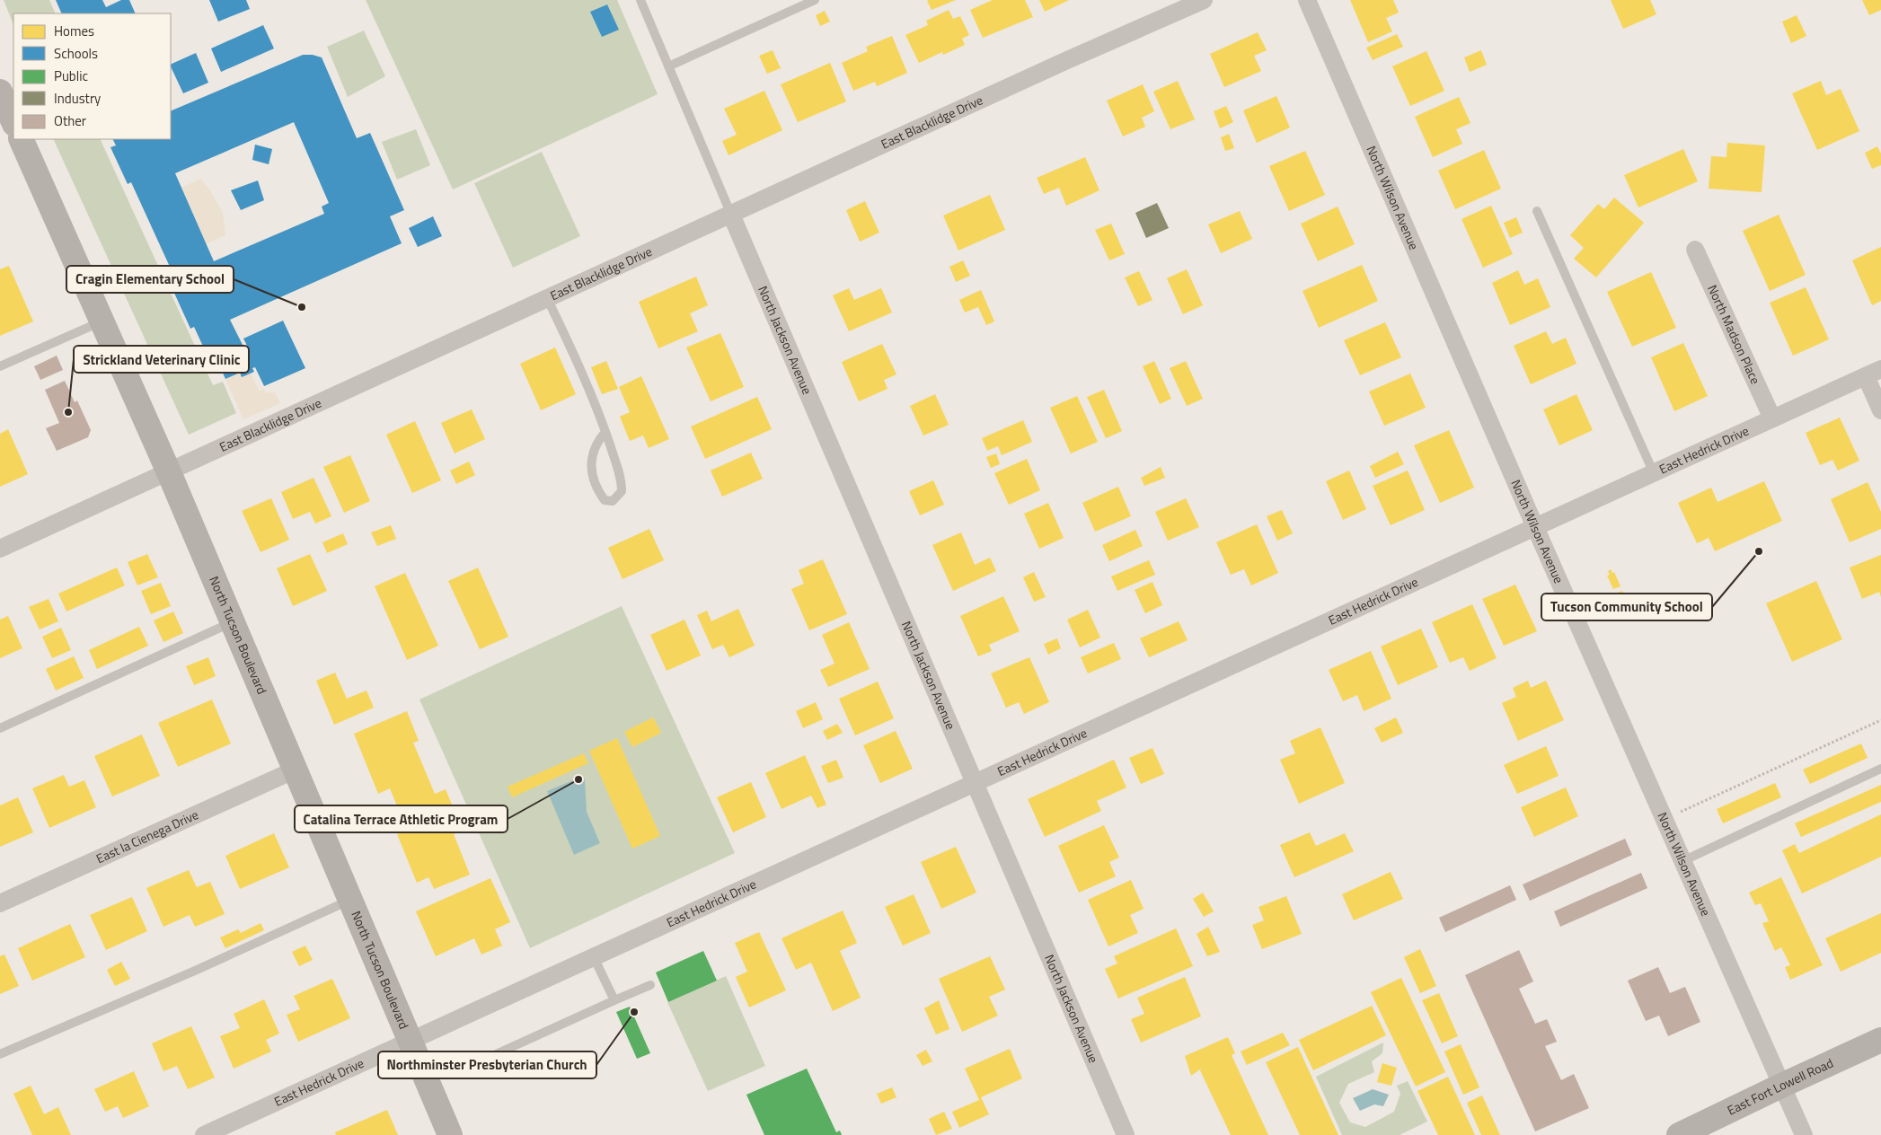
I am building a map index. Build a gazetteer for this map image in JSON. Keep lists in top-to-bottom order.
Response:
{
  "streets": {
    "main road": ["North Tucson Boulevard", "East Fort Lowell Road"],
    "street": [
      "East Blacklidge Drive",
      "North Wilson Avenue",
      "North Madson Place",
      "North Jackson Avenue",
      "East Hedrick Drive",
      "East la Cienega Drive"
    ]
  },
  "crossings": [
    ["East Blacklidge Drive", "North Jackson Avenue"],
    ["East Blacklidge Drive", "North Tucson Boulevard"],
    ["North Wilson Avenue", "East Hedrick Drive"],
    ["North Wilson Avenue", "East Fort Lowell Road"],
    ["North Madson Place", "East Hedrick Drive"],
    ["North Jackson Avenue", "East Hedrick Drive"],
    ["East Hedrick Drive", "North Tucson Boulevard"],
    ["North Tucson Boulevard", "East la Cienega Drive"]
  ],
  "places": [
    "Cragin Elementary School",
    "Strickland Veterinary Clinic",
    "Tucson Community School",
    "Catalina Terrace Athletic Program",
    "Northminster Presbyterian Church"
  ],
  "legend": [
    "Homes",
    "Schools",
    "Public",
    "Industry",
    "Other"
  ]
}
